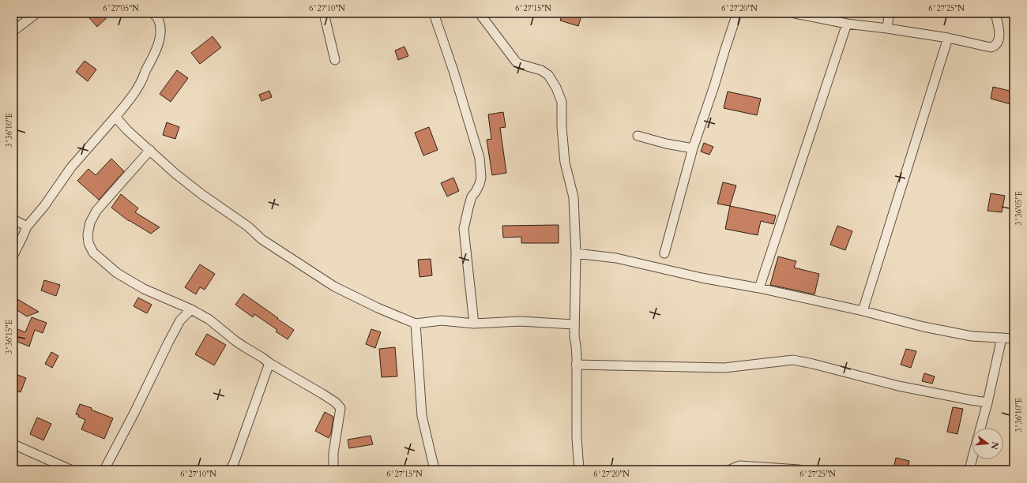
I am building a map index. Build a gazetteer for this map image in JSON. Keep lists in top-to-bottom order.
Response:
{
  "north": "right",
  "coordinates": [
    "6°27'05\"N",
    "6°27'10\"N",
    "6°27'15\"N",
    "6°27'20\"N",
    "6°27'25\"N",
    "3°36'10\"E",
    "3°36'05\"E",
    "3°36'15\"E"
  ]
}
